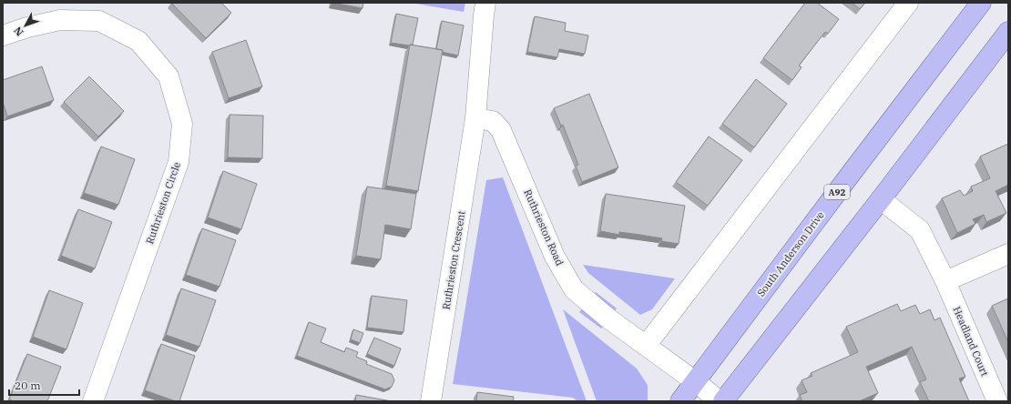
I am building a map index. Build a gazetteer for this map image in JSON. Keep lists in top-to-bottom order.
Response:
{
  "streets": {
    "main road": ["A92", "South Anderson Drive"],
    "street": [
      "Ruthrieston Circle",
      "Ruthrieston Road",
      "Ruthrieston Crescent",
      "Headland Court"
    ]
  },
  "crossings": [
    ["Ruthrieston Road", "South Anderson Drive"],
    ["Ruthrieston Road", "Ruthrieston Crescent"]
  ],
  "scale_bar": "20 m",
  "north": "bottom left"
}
